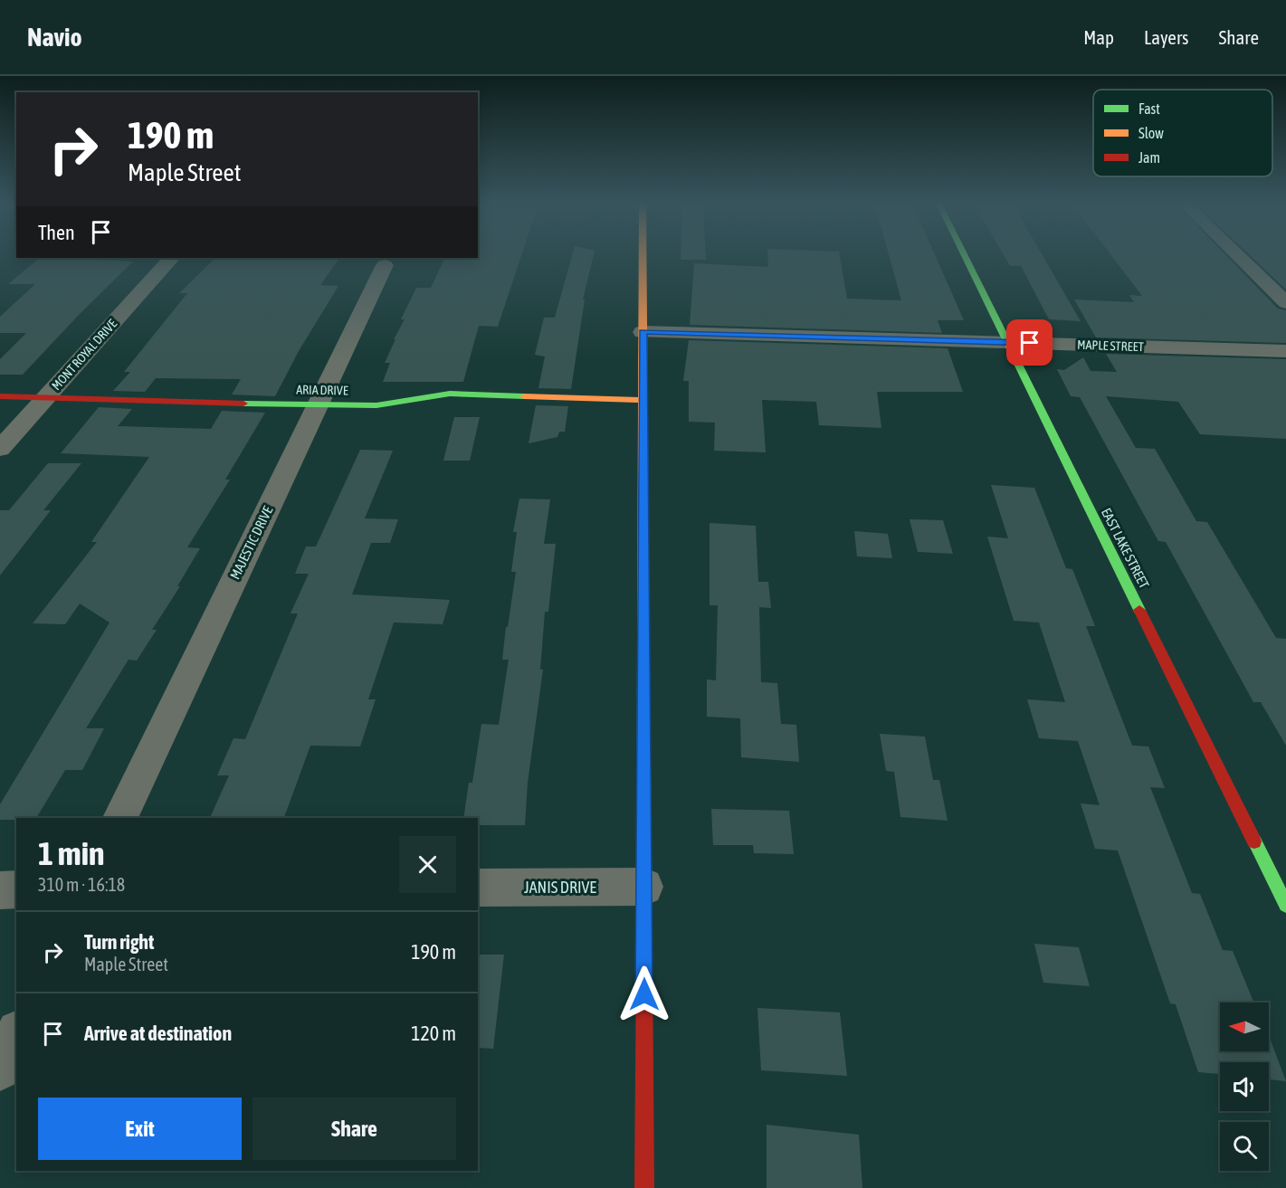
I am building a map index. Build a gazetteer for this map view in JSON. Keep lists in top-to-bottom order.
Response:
{
  "streets": {
    "street": [
      "MAPLE STREET",
      "MONT ROYAL DRIVE",
      "ARIA DRIVE",
      "MAJESTIC DRIVE",
      "EAST LAKE STREET",
      "JANIS DRIVE"
    ]
  },
  "crossings": [
    ["MAPLE STREET", "EAST LAKE STREET"],
    ["MONT ROYAL DRIVE", "ARIA DRIVE"],
    ["ARIA DRIVE", "MAJESTIC DRIVE"]
  ],
  "legend": ["Fast", "Slow", "Jam"],
  "north": "left",
  "page": {
    "header": "Navio",
    "nav": ["Map", "Layers", "Share"],
    "turn": ["190 m", "Maple Street"],
    "then": "Then",
    "heading": ["1 min", "310 m · 16:18"],
    "list": [
      {
        "name": "Turn right",
        "note": "Maple Street",
        "value": "190 m"
      },
      {
        "name": "Arrive at destination",
        "value": "120 m"
      }
    ],
    "buttons": ["Exit", "Share"]
  }
}
